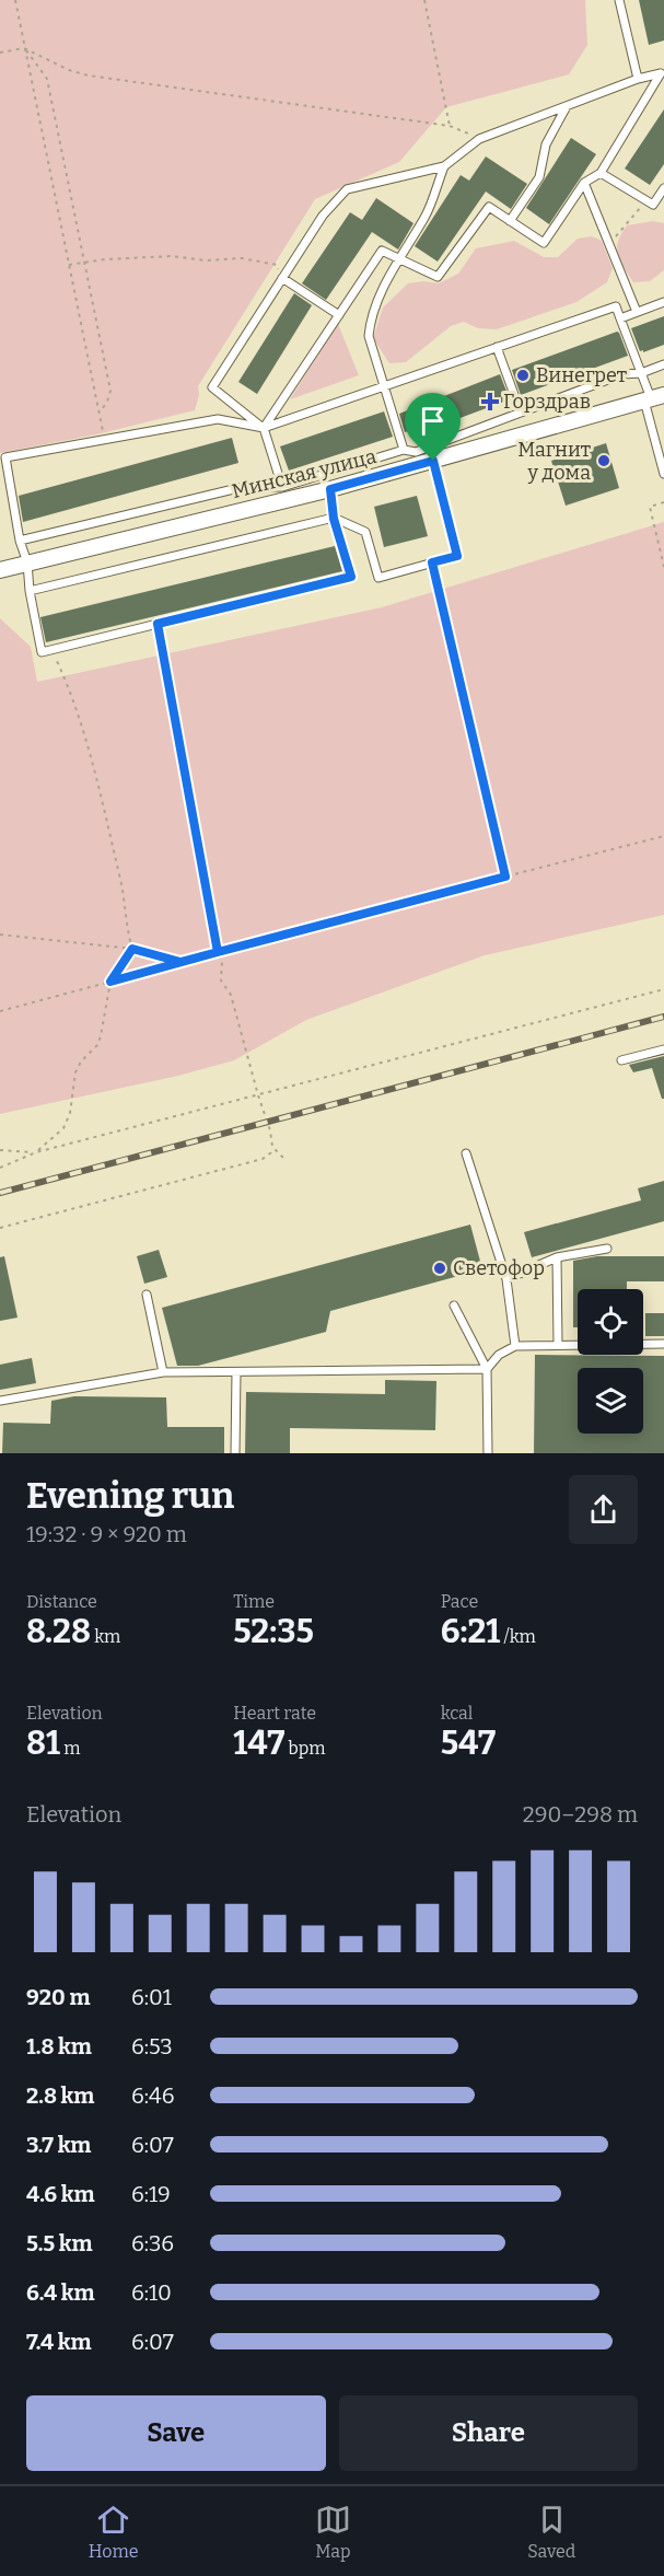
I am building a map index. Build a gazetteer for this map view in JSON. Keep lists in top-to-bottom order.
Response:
{
  "streets": {
    "street": ["Минская улица"]
  },
  "places": {
    "other": ["Винегрет", "Магнит у дома", "Светофор"],
    "health": ["Горздрав"]
  },
  "page": {
    "heading": ["Evening run", "19:32 · 9 × 920 m"],
    "stats": [
      ["Distance", "8.28 km"],
      ["Time", "52:35"],
      ["Pace", "6:21 /km"],
      ["Elevation", "81 m"],
      ["Heart rate", "147 bpm"],
      ["kcal", "547"]
    ],
    "chart": ["Elevation", "290–298 m"],
    "list": [
      {
        "name": "920 m",
        "note": "6:01"
      },
      {
        "name": "1.8 km",
        "note": "6:53"
      },
      {
        "name": "2.8 km",
        "note": "6:46"
      },
      {
        "name": "3.7 km",
        "note": "6:07"
      },
      {
        "name": "4.6 km",
        "note": "6:19"
      },
      {
        "name": "5.5 km",
        "note": "6:36"
      },
      {
        "name": "6.4 km",
        "note": "6:10"
      },
      {
        "name": "7.4 km",
        "note": "6:07"
      }
    ],
    "buttons": ["Save", "Share"],
    "tabs": ["Home", "Map", "Saved"]
  }
}
